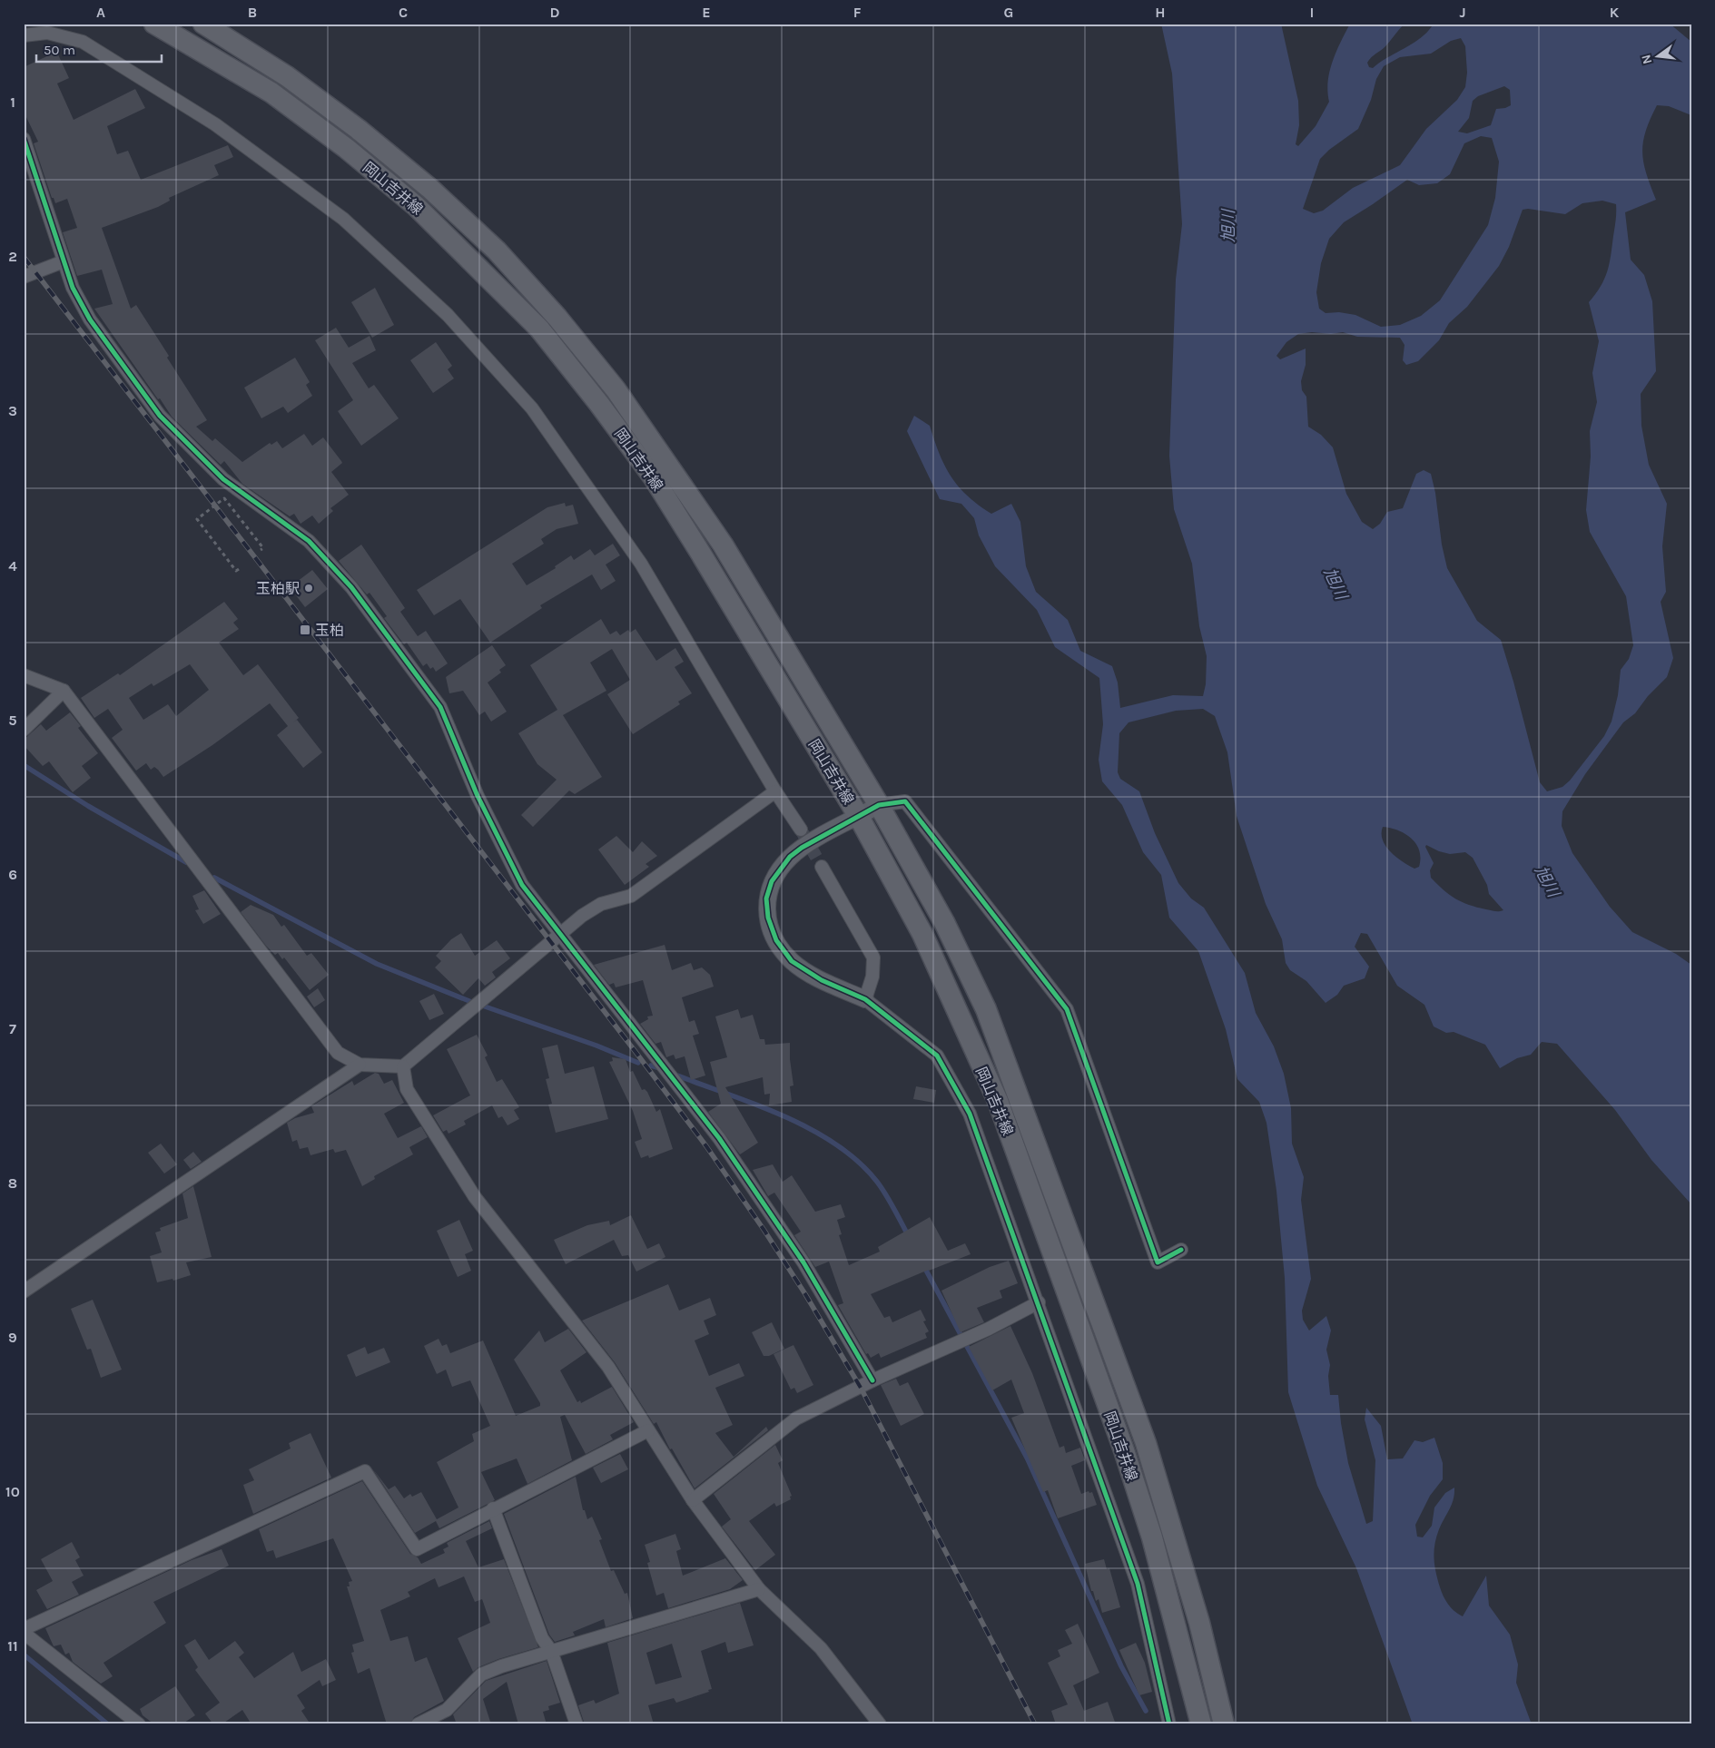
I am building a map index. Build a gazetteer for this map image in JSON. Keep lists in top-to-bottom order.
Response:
{
  "streets": {
    "main road": ["岡山吉井線"]
  },
  "water": ["旭川"],
  "places": {
    "other": ["玉柏駅"],
    "transit": ["玉柏"]
  },
  "scale_bar": "50 m",
  "north": "left",
  "grid": {
    "columns": [
      "A",
      "B",
      "C",
      "D",
      "E",
      "F",
      "G",
      "H",
      "I",
      "J",
      "K"
    ],
    "rows": [
      "1",
      "2",
      "3",
      "4",
      "5",
      "6",
      "7",
      "8",
      "9",
      "10",
      "11"
    ]
  }
}
